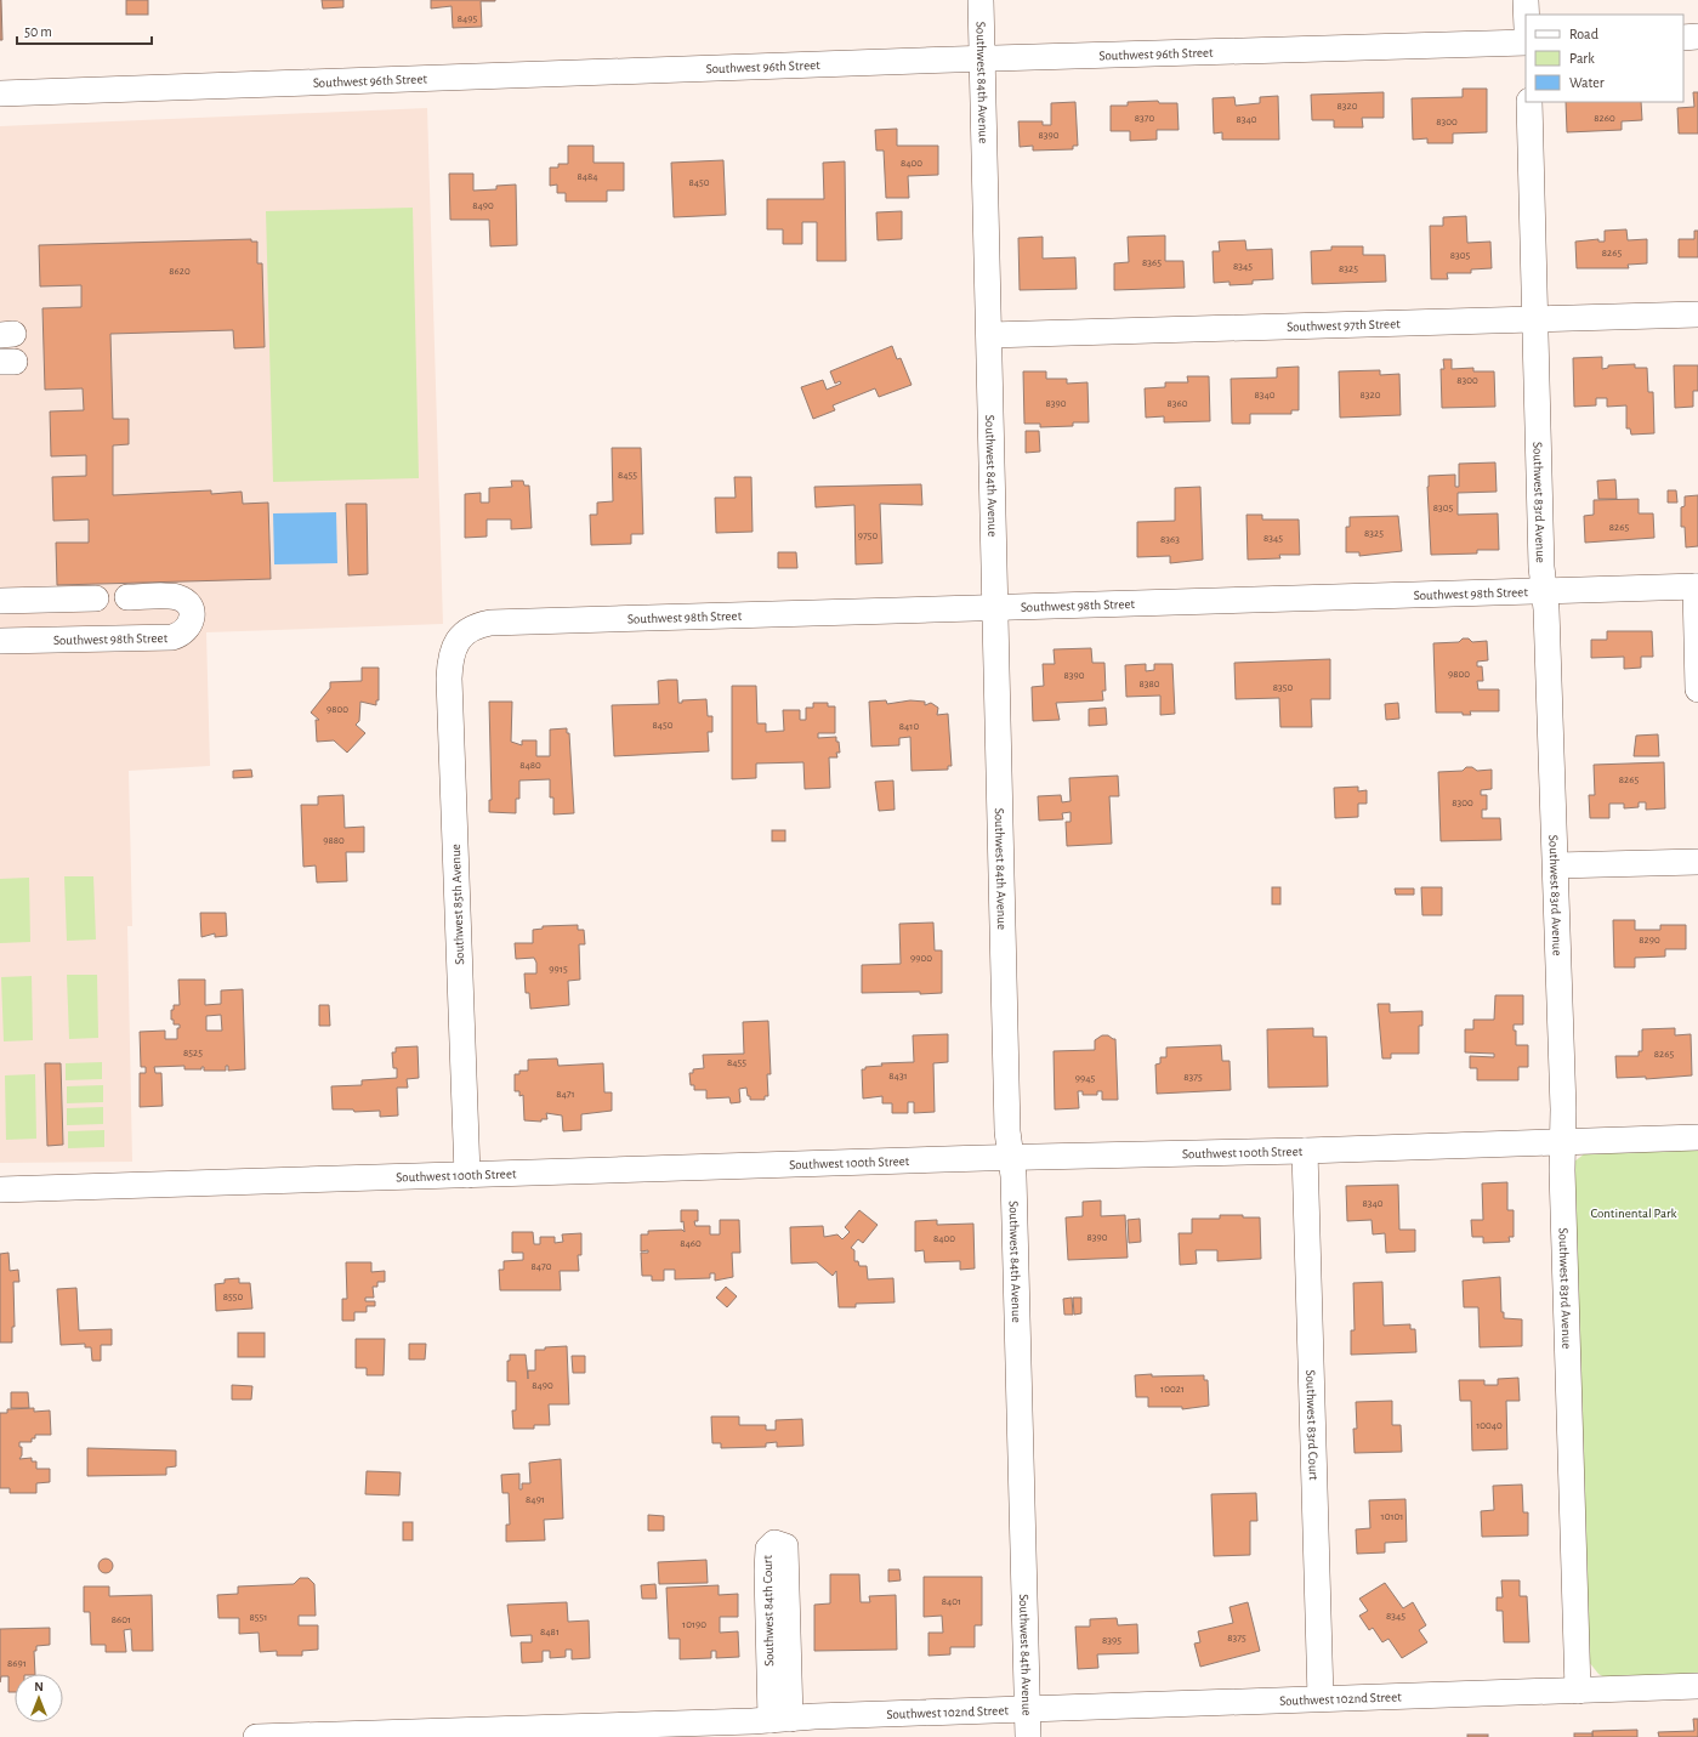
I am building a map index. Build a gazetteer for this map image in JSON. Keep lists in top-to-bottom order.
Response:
{
  "streets": {
    "street": [
      "Southwest 96th Street",
      "Southwest 84th Avenue",
      "Southwest 97th Street",
      "Southwest 83rd Avenue",
      "Southwest 98th Street",
      "Southwest 85th Avenue",
      "Southwest 100th Street",
      "Southwest 83rd Court",
      "Southwest 84th Court",
      "Southwest 102nd Street"
    ]
  },
  "crossings": [
    ["Southwest 96th Street", "Southwest 84th Avenue"],
    ["Southwest 84th Avenue", "Southwest 97th Street"],
    ["Southwest 84th Avenue", "Southwest 98th Street"],
    ["Southwest 84th Avenue", "Southwest 100th Street"],
    ["Southwest 84th Avenue", "Southwest 102nd Street"],
    ["Southwest 97th Street", "Southwest 83rd Avenue"],
    ["Southwest 83rd Avenue", "Southwest 98th Street"],
    ["Southwest 83rd Avenue", "Southwest 100th Street"],
    ["Southwest 83rd Avenue", "Southwest 102nd Street"],
    ["Southwest 98th Street", "Southwest 85th Avenue"],
    ["Southwest 85th Avenue", "Southwest 100th Street"],
    ["Southwest 100th Street", "Southwest 83rd Court"],
    ["Southwest 83rd Court", "Southwest 102nd Street"],
    ["Southwest 84th Court", "Southwest 102nd Street"]
  ],
  "parks": ["Continental Park"],
  "house_numbers": [
    "8495",
    "8320",
    "8370",
    "8260",
    "8340",
    "8300",
    "8390",
    "8400",
    "8484",
    "8450",
    "8490",
    "8265",
    "8305",
    "8365",
    "8345",
    "8325",
    "8620",
    "8300",
    "8340",
    "8320",
    "8390",
    "8360",
    "8455",
    "8305",
    "8265",
    "8325",
    "9750",
    "8345",
    "8363",
    "9800",
    "8390",
    "8380",
    "8350",
    "9800",
    "8450",
    "8410",
    "8480",
    "8265",
    "8300",
    "9880",
    "8290",
    "9900",
    "9915",
    "8525",
    "8265",
    "8455",
    "8431",
    "8375",
    "9945",
    "8471",
    "8340",
    "8390",
    "8400",
    "8460",
    "8470",
    "8550",
    "8490",
    "10021",
    "10040",
    "8491",
    "10101",
    "8401",
    "8345",
    "8551",
    "8601",
    "10190",
    "8481",
    "8375",
    "8395",
    "8691"
  ],
  "legend": ["Road", "Park", "Water"],
  "scale_bar": "50 m",
  "north": "top"
}
